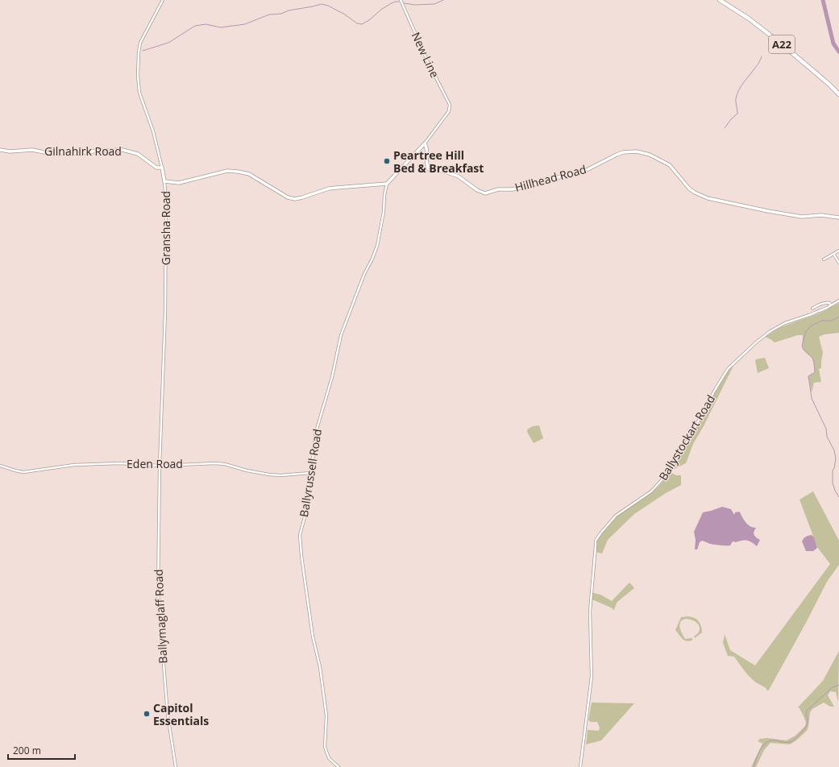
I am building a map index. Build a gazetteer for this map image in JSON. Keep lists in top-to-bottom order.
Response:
{
  "streets": {
    "highway": ["A22"],
    "street": [
      "New Line",
      "Gilnahirk Road",
      "Hillhead Road",
      "Gransha Road",
      "Ballystockart Road",
      "Eden Road",
      "Ballyrussell Road",
      "Ballymaglaff Road"
    ]
  },
  "crossings": [
    ["New Line", "Hillhead Road"],
    ["Gilnahirk Road", "Gransha Road"],
    ["Gransha Road", "Eden Road"],
    ["Gransha Road", "Ballymaglaff Road"],
    ["Eden Road", "Ballyrussell Road"],
    ["Eden Road", "Ballymaglaff Road"]
  ],
  "places": ["Peartree Hill Bed & Breakfast", "Capitol Essentials"],
  "scale_bar": "200 m"
}
